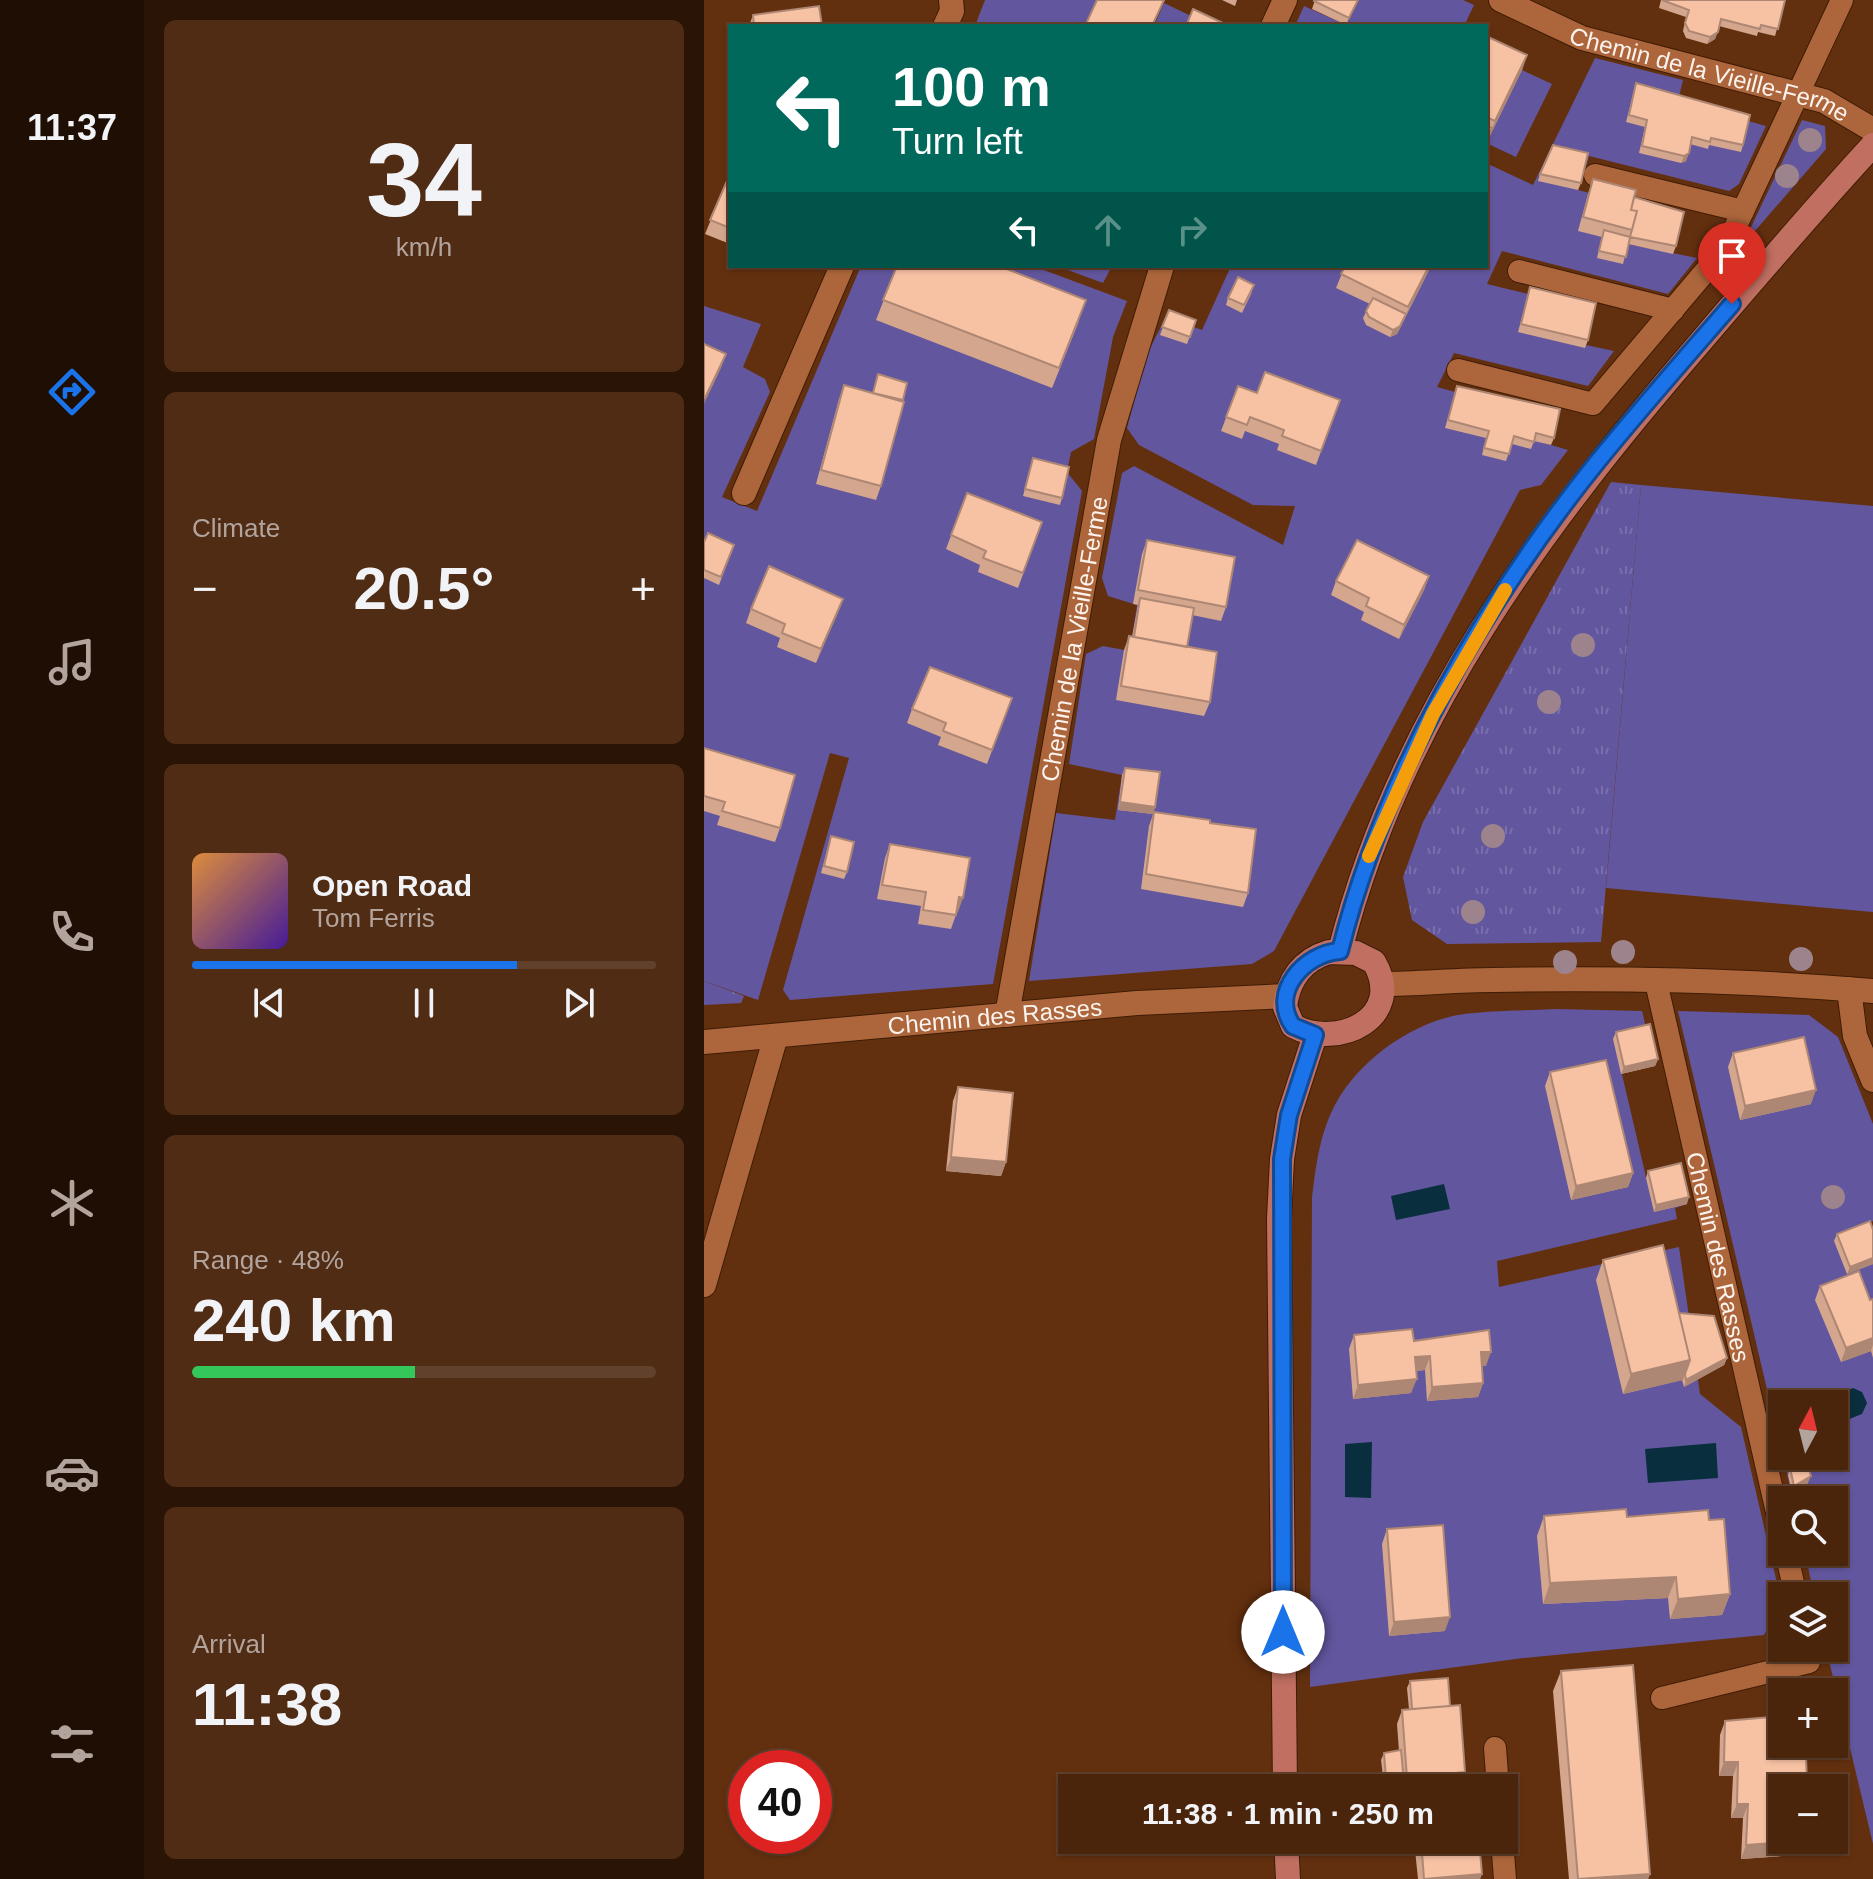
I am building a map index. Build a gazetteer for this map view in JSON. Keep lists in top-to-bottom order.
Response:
{
  "streets": {
    "street": ["Chemin de la Vieille-Ferme", "Chemin des Rasses"]
  },
  "crossings": [
    ["Chemin de la Vieille-Ferme", "Chemin des Rasses"]
  ],
  "north": "top",
  "page": {
    "tabs": "11:37",
    "tile": [
      ["34", "km/h"],
      "Climate",
      ["Range · 48%", "240 km"],
      ["Arrival", "11:38"]
    ],
    "turn": ["100 m", "Turn left"],
    "heat": ["−", "20.5°", "+"],
    "song": ["Open Road", "Tom Ferris"],
    "map_buttons": ["+", "−"],
    "limit": "40",
    "trip": "11:38 · 1 min · 250 m"
  }
}
